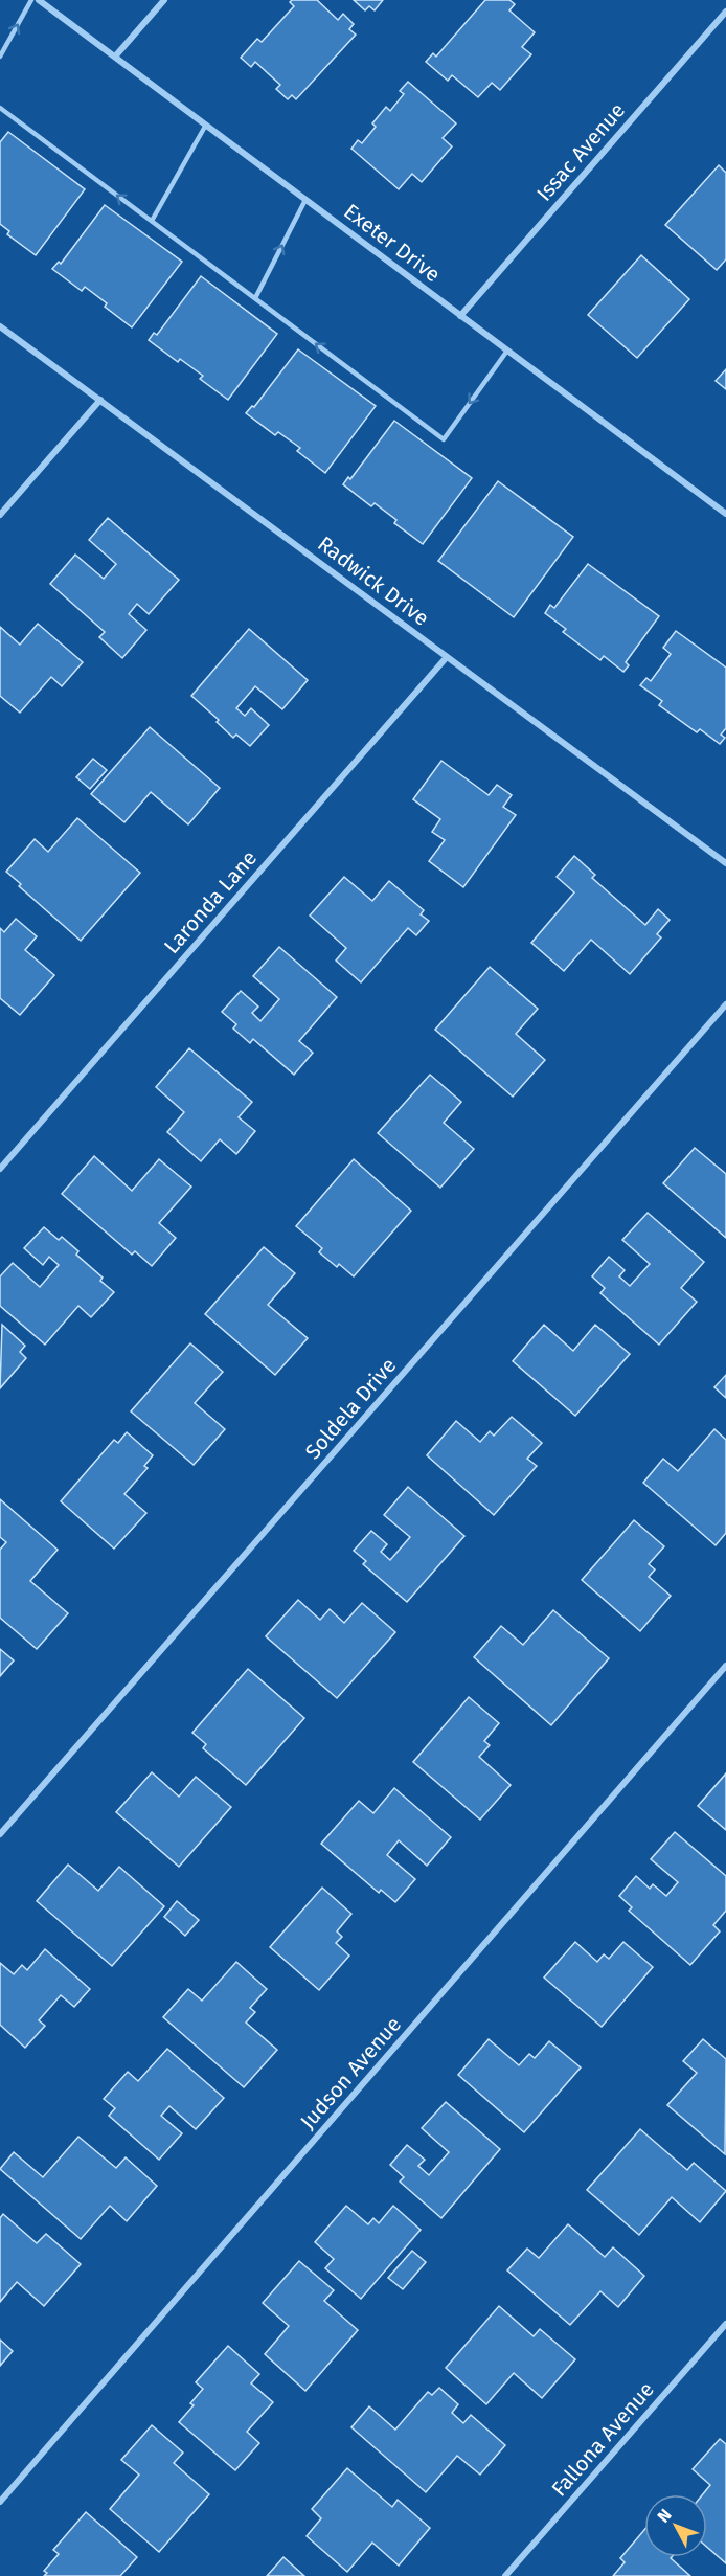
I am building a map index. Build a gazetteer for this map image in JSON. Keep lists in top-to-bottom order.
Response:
{
  "streets": {
    "street": [
      "Issac Avenue",
      "Exeter Drive",
      "Radwick Drive",
      "Laronda Lane",
      "Soldela Drive",
      "Judson Avenue",
      "Fallona Avenue"
    ]
  },
  "crossings": [
    ["Issac Avenue", "Exeter Drive"],
    ["Radwick Drive", "Laronda Lane"]
  ],
  "north": "top left"
}
